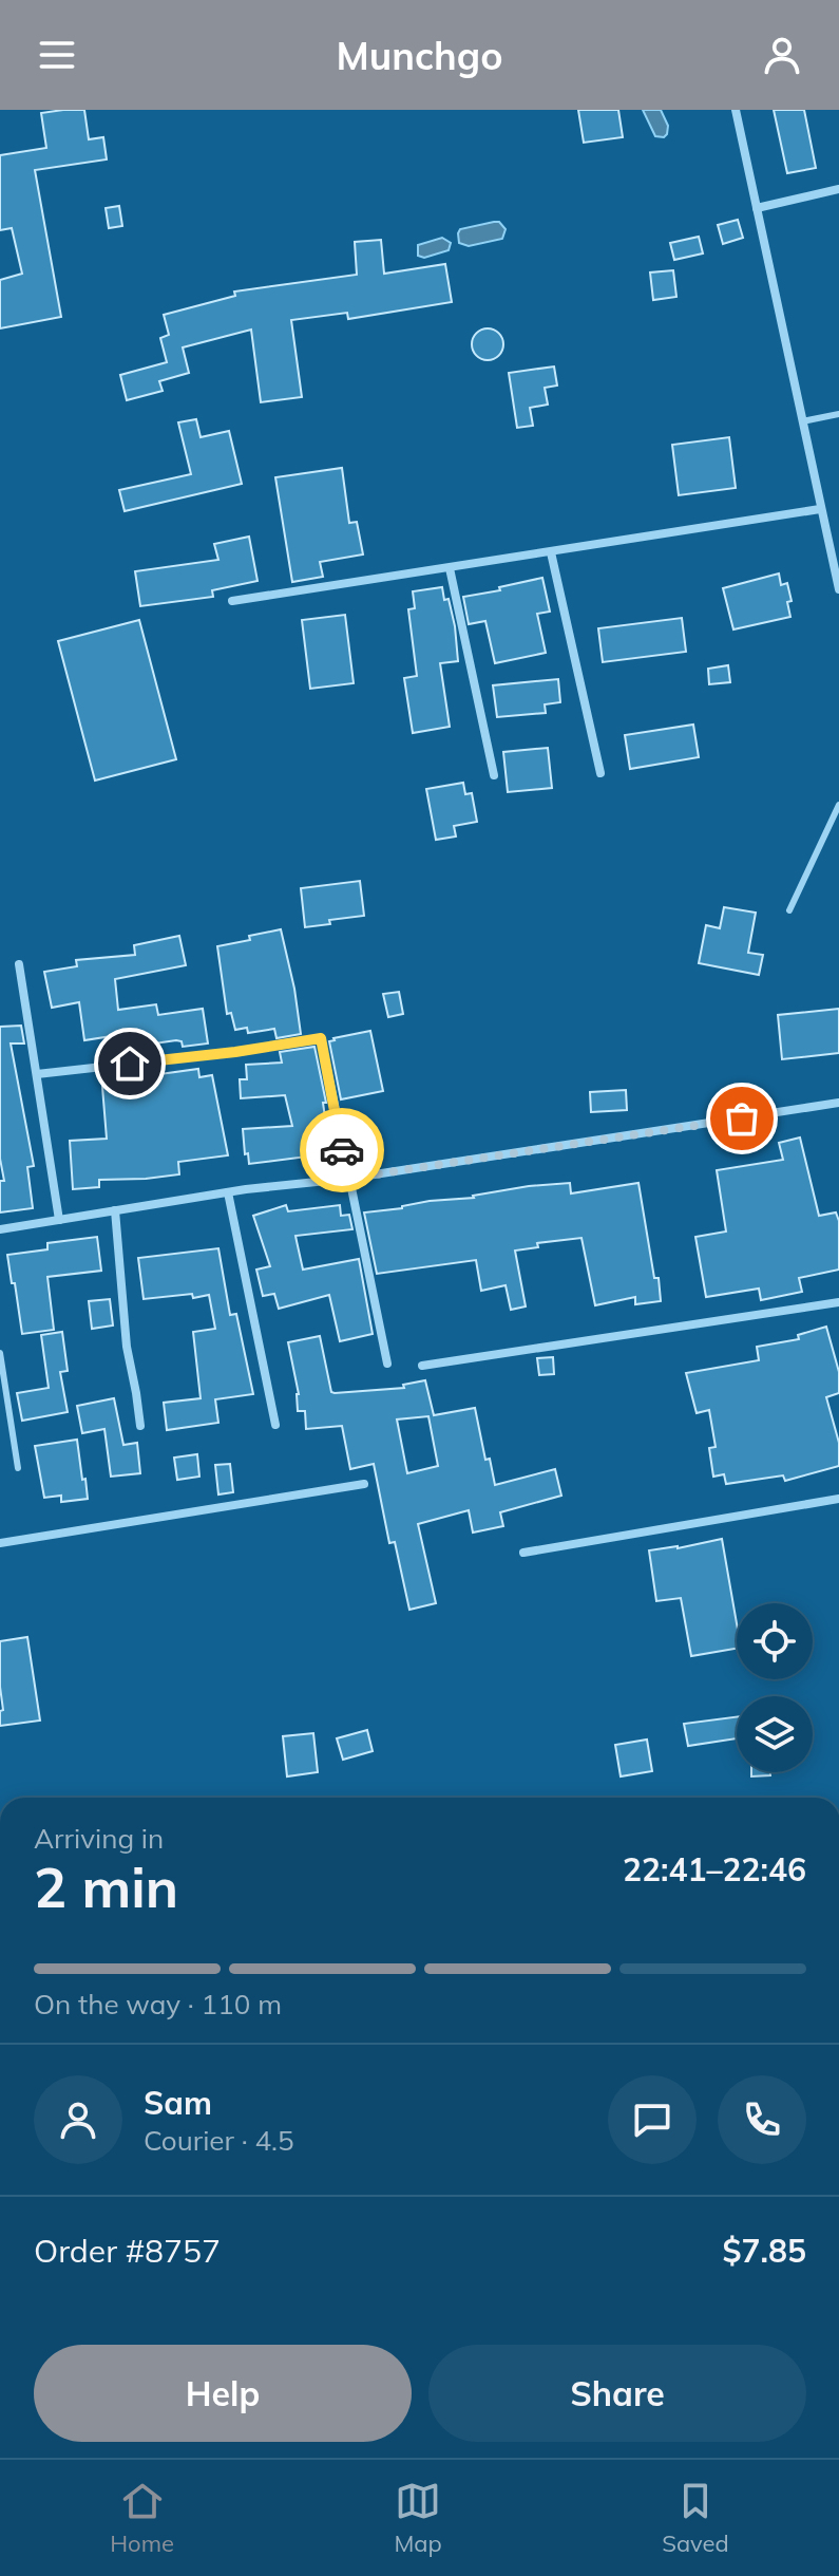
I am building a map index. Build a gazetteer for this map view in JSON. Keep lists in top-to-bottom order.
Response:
{
  "page": {
    "header": "Munchgo",
    "heading": ["2 min", "Arriving in", "22:41–22:46"],
    "panel": [
      "Sam",
      "Courier · 4.5",
      "Order #8757",
      "$7.85"
    ],
    "bar": "On the way · 110 m",
    "buttons": ["Help", "Share"],
    "tabs": ["Home", "Map", "Saved"]
  }
}
